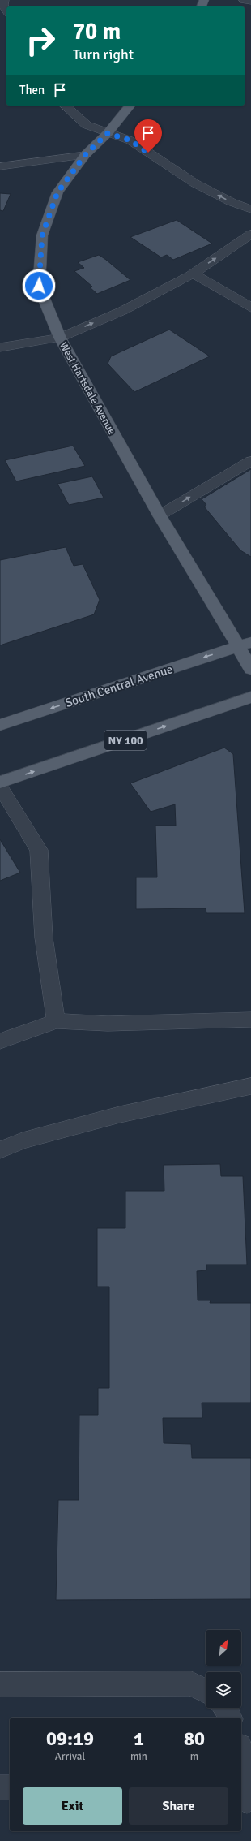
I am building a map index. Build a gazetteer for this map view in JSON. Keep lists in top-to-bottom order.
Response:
{
  "streets": {
    "main road": ["West Hartsdale Avenue", "South Central Avenue", "NY 100"]
  },
  "crossings": [
    ["West Hartsdale Avenue", "South Central Avenue"]
  ],
  "north": "top right",
  "page": {
    "turn": ["70 m", "Turn right"],
    "then": "Then",
    "eta": [
      "09:19",
      "Arrival",
      "1",
      "min",
      "80",
      "m"
    ],
    "buttons": ["Exit", "Share"]
  }
}
